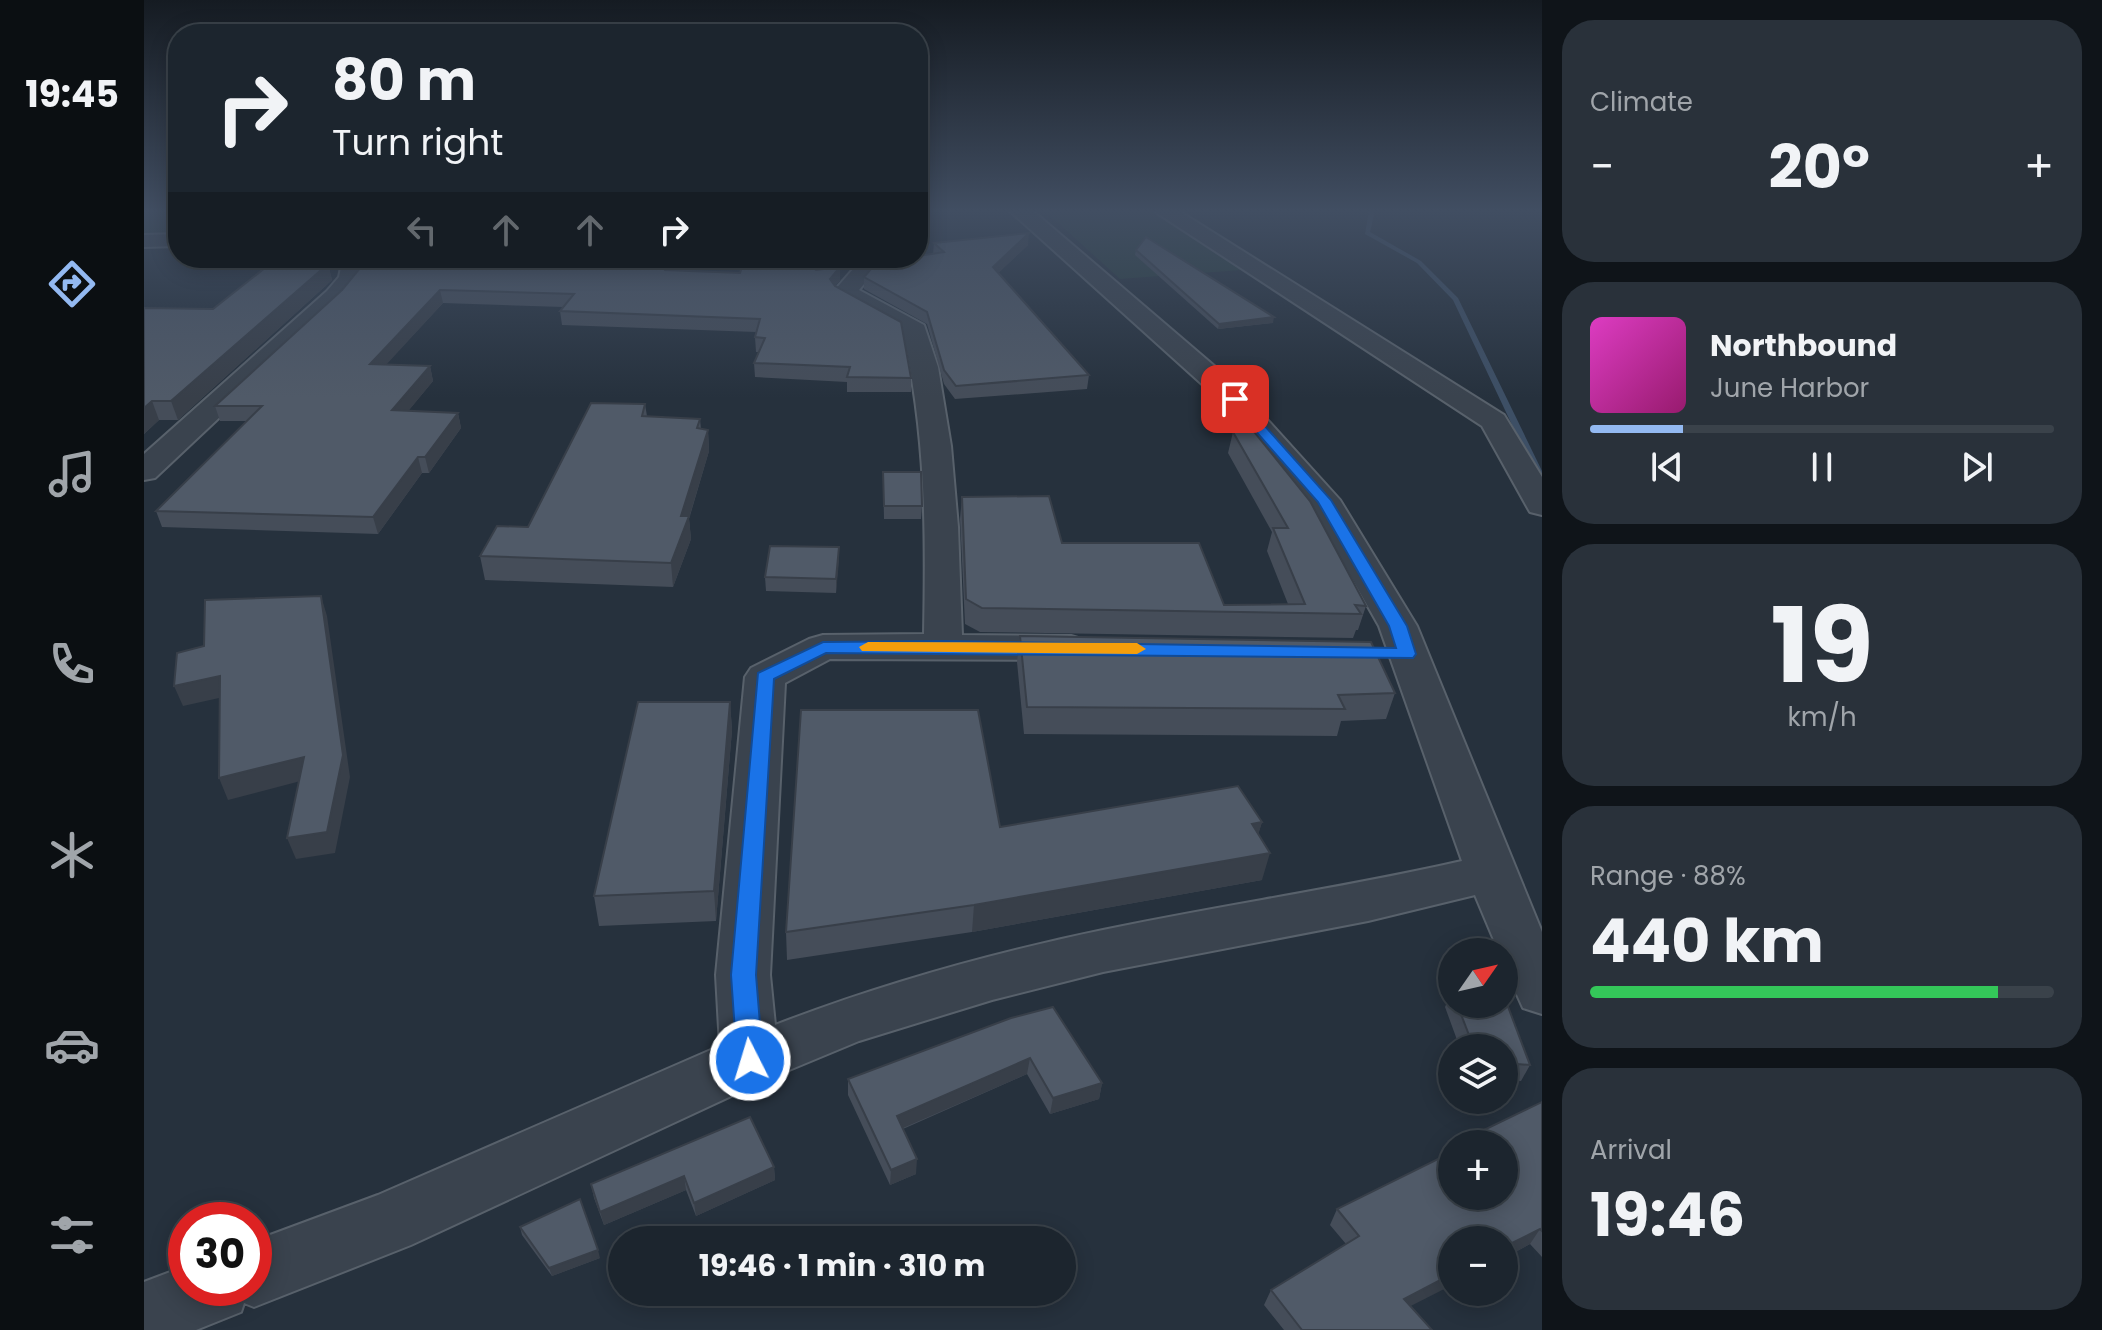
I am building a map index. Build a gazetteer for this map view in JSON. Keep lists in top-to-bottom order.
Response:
{
  "north": "top right",
  "page": {
    "tabs": "19:45",
    "tile": [
      "Climate",
      ["19", "km/h"],
      ["Range · 88%", "440 km"],
      ["Arrival", "19:46"]
    ],
    "turn": ["80 m", "Turn right"],
    "heat": ["−", "20°", "+"],
    "song": ["Northbound", "June Harbor"],
    "map_buttons": ["+", "−"],
    "limit": "30",
    "trip": "19:46 · 1 min · 310 m"
  }
}
